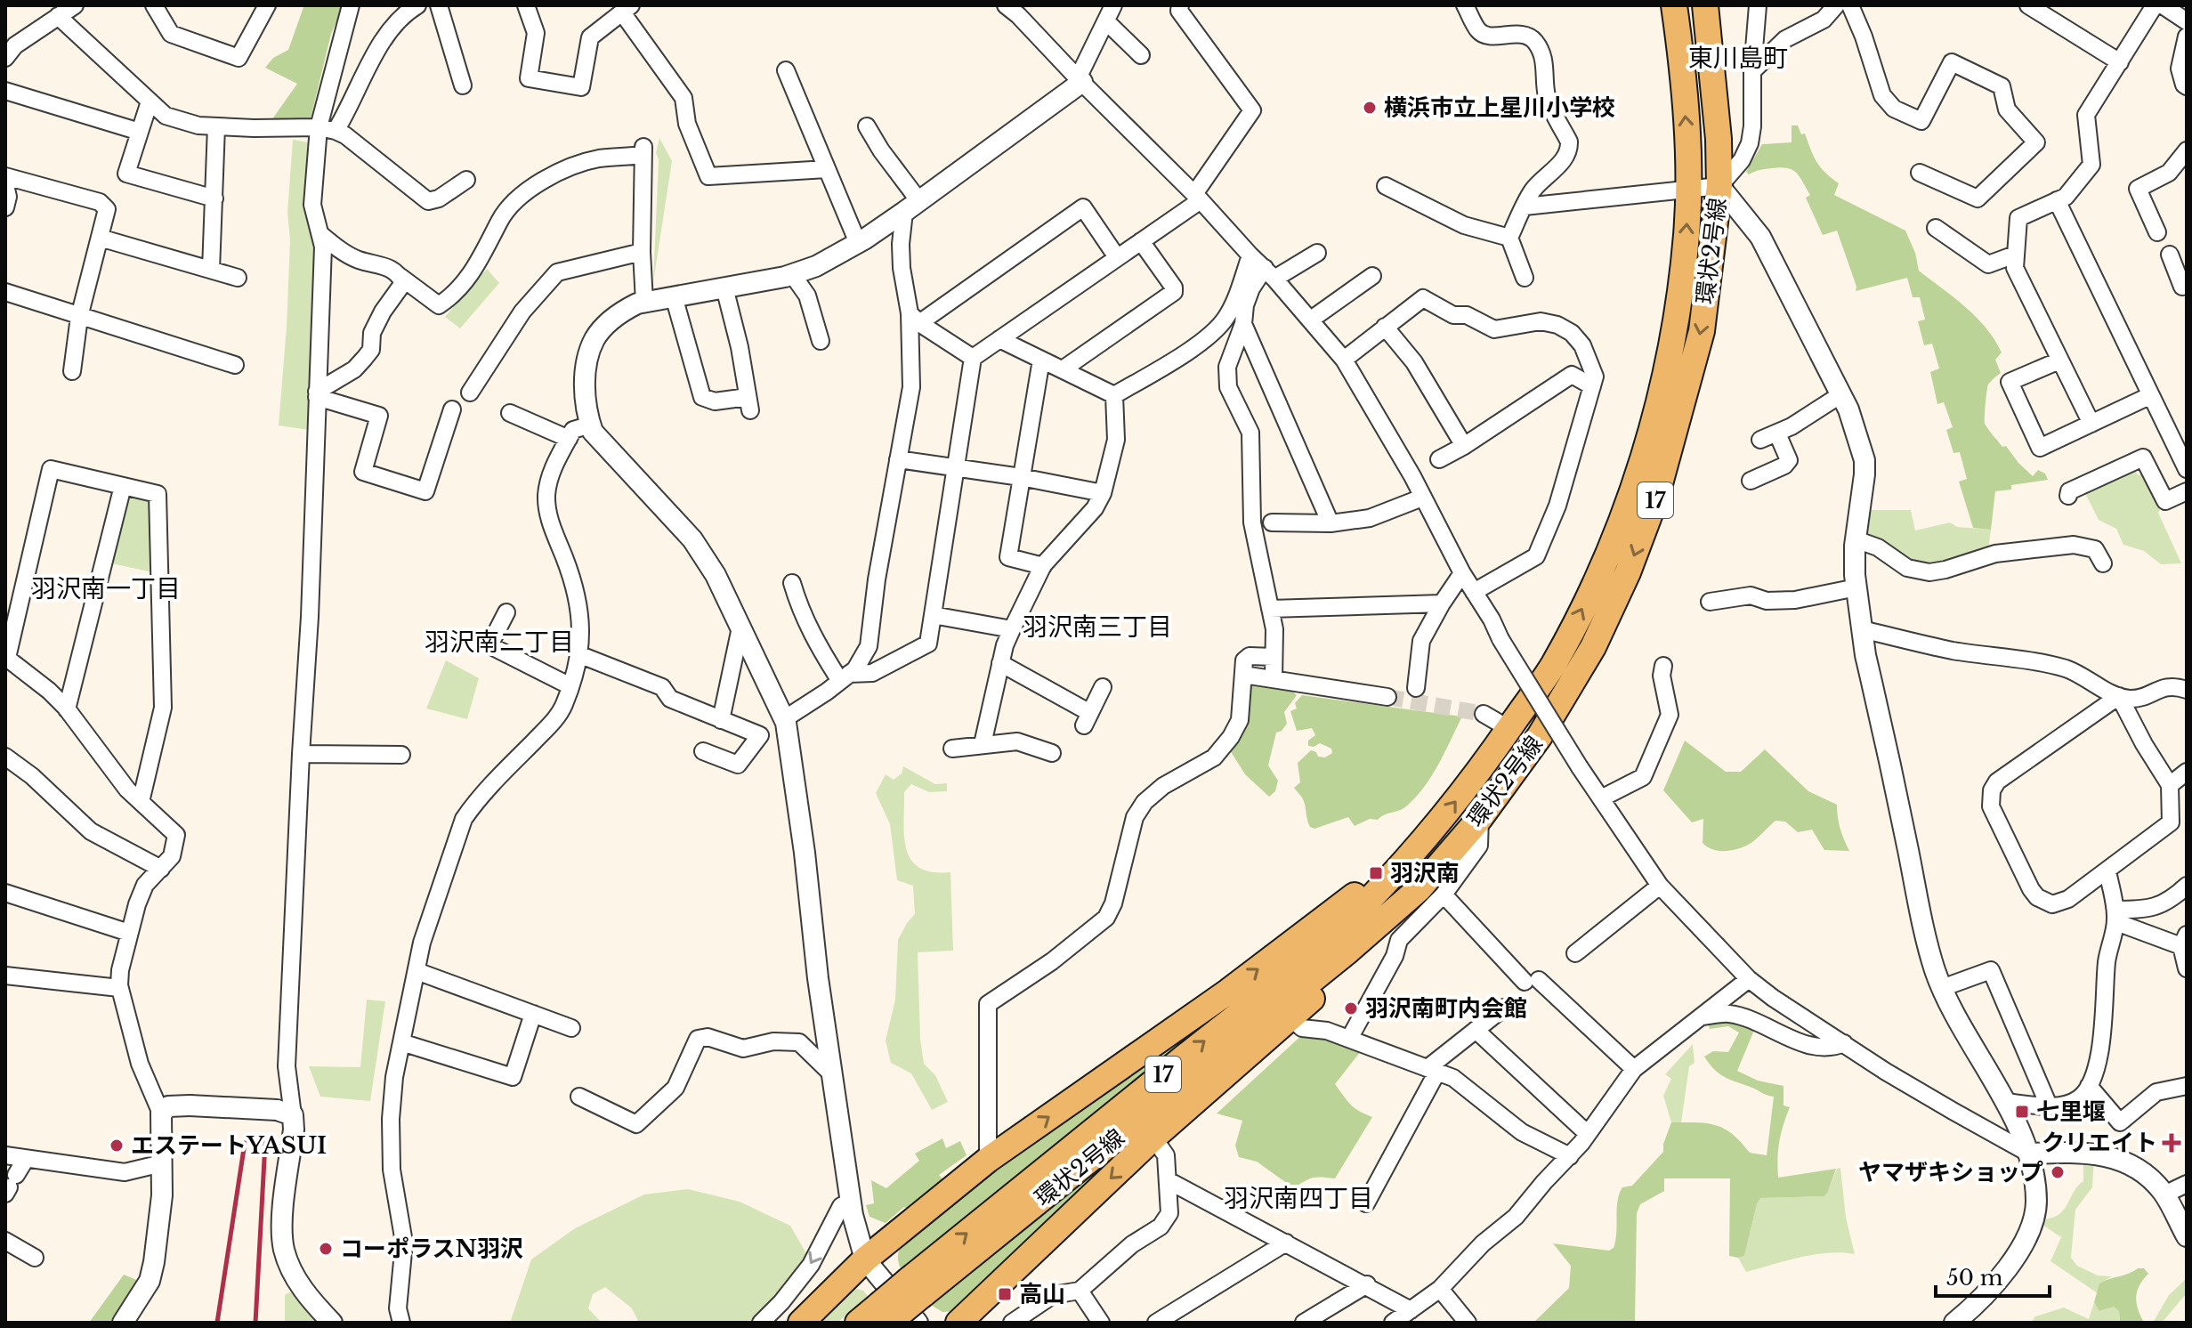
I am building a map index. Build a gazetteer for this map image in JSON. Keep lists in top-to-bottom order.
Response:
{
  "streets": {
    "main road": ["環状2号線", "17"]
  },
  "districts": [
    "東川島町",
    "羽沢南一丁目",
    "羽沢南三丁目",
    "羽沢南二丁目",
    "羽沢南四丁目"
  ],
  "places": {
    "other": [
      "横浜市立上星川小学校",
      "羽沢南町内会館",
      "エステートYASUI",
      "ヤマザキショップ",
      "コーポラスN羽沢"
    ],
    "transit": ["羽沢南", "七里堰", "高山"],
    "health": ["クリエイト"]
  },
  "scale_bar": "50 m"
}
